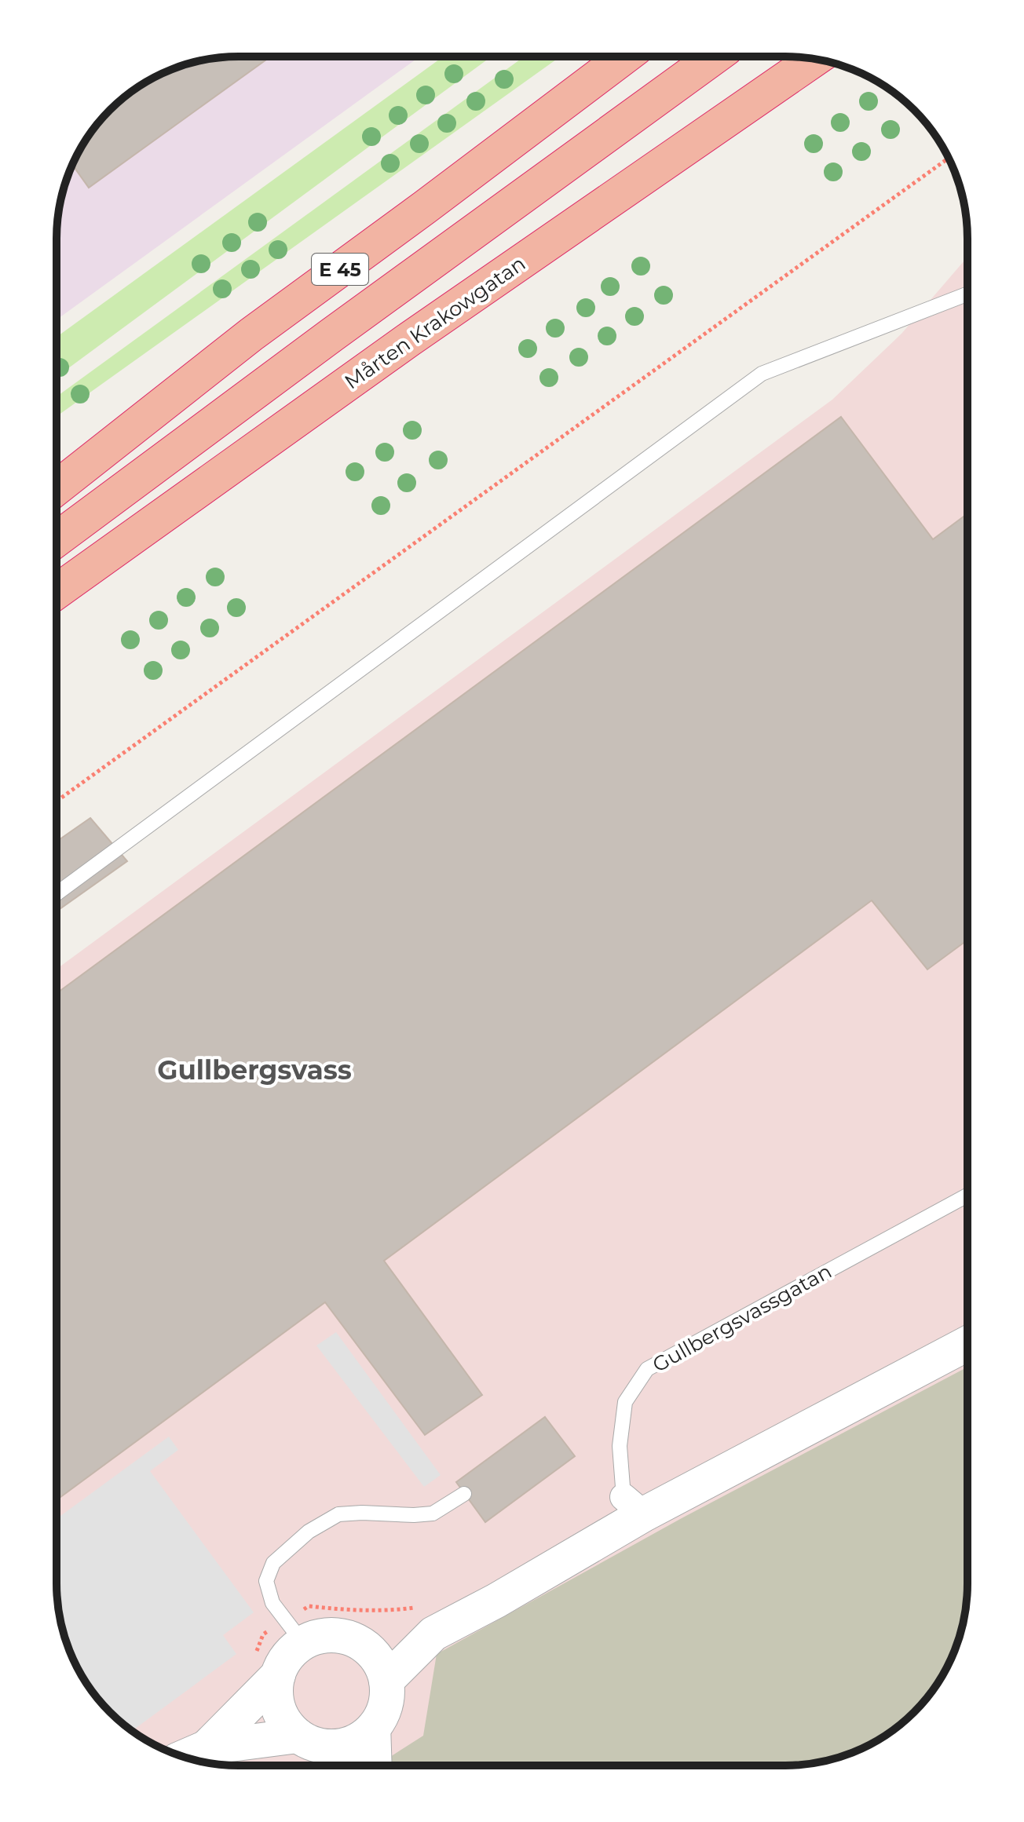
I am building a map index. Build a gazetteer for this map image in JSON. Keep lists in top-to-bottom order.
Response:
{
  "streets": {
    "highway": ["E 45", "Mårten Krakowgatan"],
    "lane": ["Gullbergsvassgatan"]
  },
  "districts": ["Gullbergsvass"]
}
